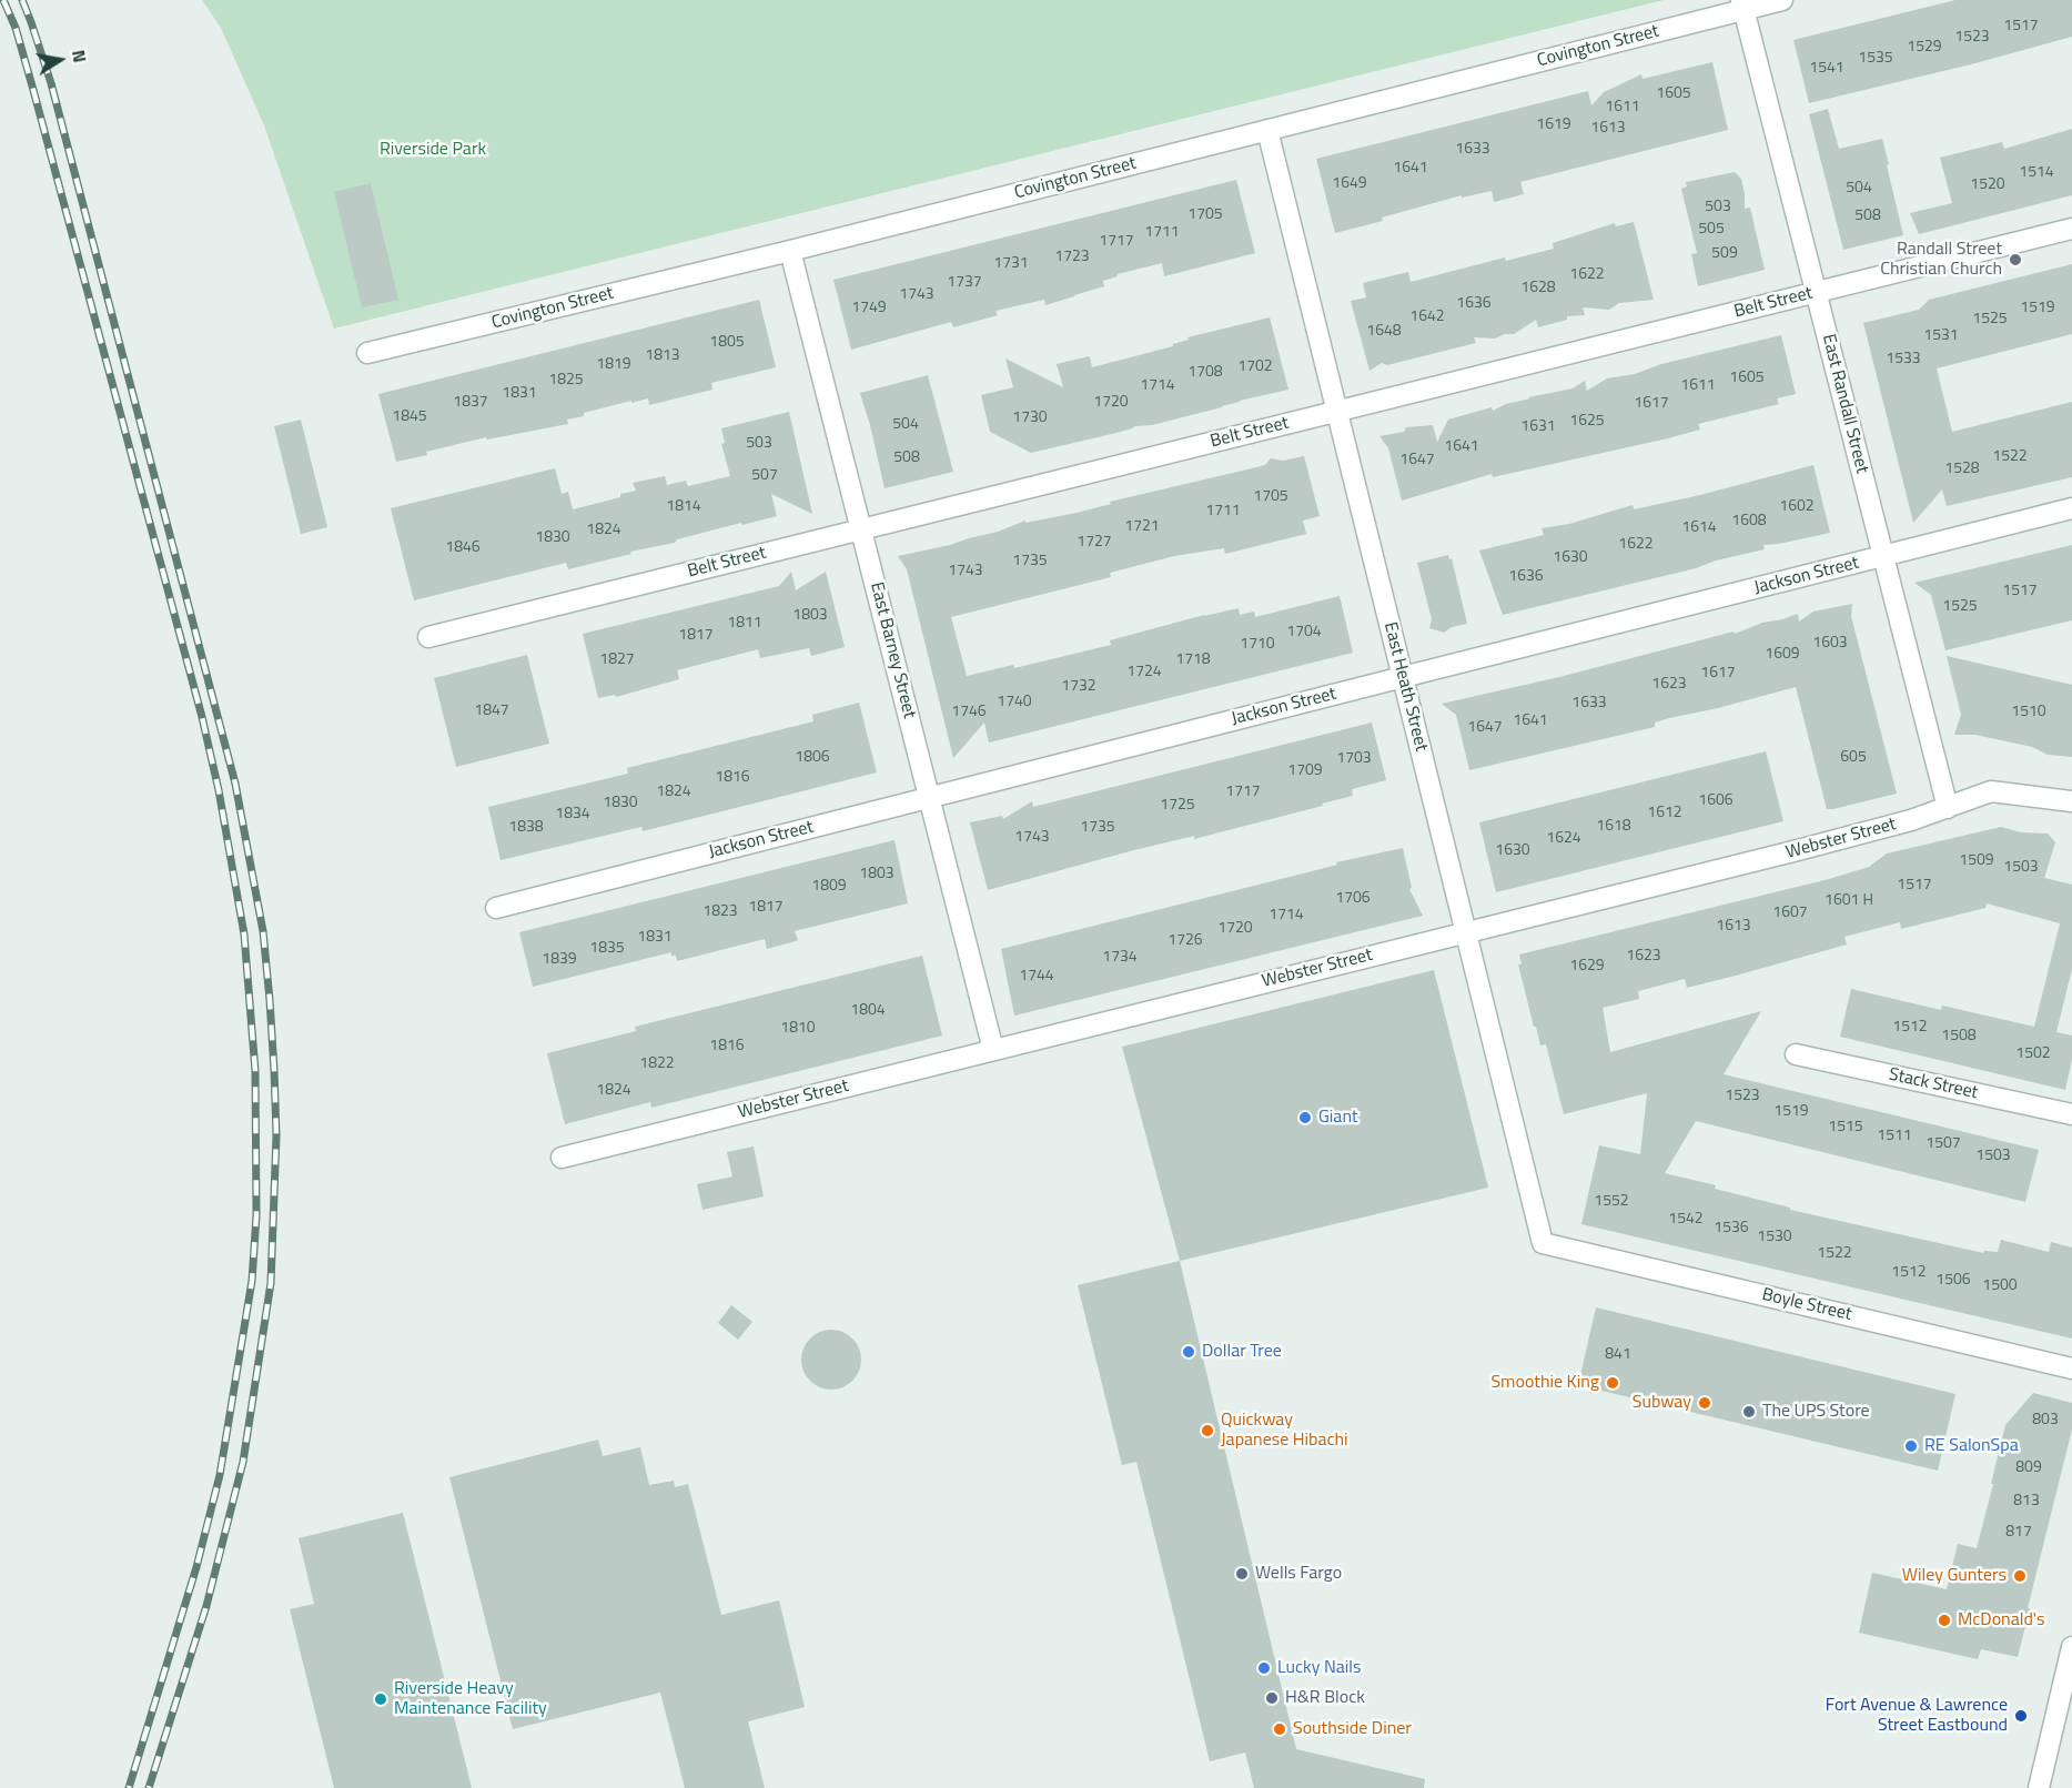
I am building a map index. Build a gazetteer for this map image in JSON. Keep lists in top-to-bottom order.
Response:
{
  "streets": {
    "street": [
      "Covington Street",
      "Belt Street",
      "East Randall Street",
      "Jackson Street",
      "East Barney Street",
      "East Heath Street",
      "Webster Street",
      "Stack Street",
      "Boyle Street"
    ]
  },
  "crossings": [
    ["Covington Street", "East Randall Street"],
    ["Covington Street", "East Barney Street"],
    ["Covington Street", "East Heath Street"],
    ["Belt Street", "East Randall Street"],
    ["Belt Street", "East Barney Street"],
    ["Belt Street", "East Heath Street"],
    ["East Randall Street", "Jackson Street"],
    ["East Randall Street", "Webster Street"],
    ["Jackson Street", "East Barney Street"],
    ["Jackson Street", "East Heath Street"],
    ["East Barney Street", "Webster Street"],
    ["East Heath Street", "Webster Street"],
    ["East Heath Street", "Boyle Street"]
  ],
  "parks": ["Riverside Park"],
  "places": [
    "Randall Street Christian Church",
    "Giant",
    "Dollar Tree",
    "Smoothie King",
    "Subway",
    "The UPS Store",
    "Quickway Japanese Hibachi",
    "RE SalonSpa",
    "Wells Fargo",
    "Wiley Gunters",
    "McDonald's",
    "Lucky Nails",
    "H&R Block",
    "Riverside Heavy Maintenance Facility",
    "Fort Avenue & Lawrence Street Eastbound",
    "Southside Diner"
  ],
  "house_numbers": [
    "1517",
    "1523",
    "1529",
    "1535",
    "1541",
    "1605",
    "1611",
    "1619",
    "1613",
    "1633",
    "1641",
    "1514",
    "1649",
    "1520",
    "504",
    "503",
    "1705",
    "508",
    "505",
    "1711",
    "1717",
    "509",
    "1723",
    "1731",
    "1622",
    "1737",
    "1628",
    "1743",
    "1636",
    "1749",
    "1519",
    "1642",
    "1525",
    "1648",
    "1531",
    "1805",
    "1813",
    "1533",
    "1819",
    "1702",
    "1708",
    "1605",
    "1825",
    "1714",
    "1611",
    "1831",
    "1837",
    "1720",
    "1617",
    "1845",
    "1730",
    "1625",
    "504",
    "1631",
    "503",
    "1641",
    "1522",
    "508",
    "1647",
    "1528",
    "507",
    "1705",
    "1814",
    "1602",
    "1711",
    "1608",
    "1721",
    "1614",
    "1824",
    "1830",
    "1727",
    "1622",
    "1846",
    "1630",
    "1735",
    "1743",
    "1636",
    "1517",
    "1525",
    "1803",
    "1811",
    "1704",
    "1817",
    "1603",
    "1710",
    "1609",
    "1827",
    "1718",
    "1724",
    "1617",
    "1623",
    "1732",
    "1740",
    "1633",
    "1847",
    "1746",
    "1510",
    "1641",
    "1647",
    "1806",
    "605",
    "1703",
    "1709",
    "1816",
    "1824",
    "1717",
    "1606",
    "1830",
    "1725",
    "1612",
    "1834",
    "1618",
    "1838",
    "1735",
    "1743",
    "1624",
    "1630",
    "1509",
    "1503",
    "1803",
    "1517",
    "1809",
    "1706",
    "1601 H",
    "1817",
    "1823",
    "1607",
    "1714",
    "1613",
    "1720",
    "1831",
    "1726",
    "1835",
    "1623",
    "1734",
    "1839",
    "1629",
    "1744",
    "1804",
    "1512",
    "1810",
    "1508",
    "1816",
    "1502",
    "1822",
    "1824",
    "1523",
    "1519",
    "1515",
    "1511",
    "1507",
    "1503",
    "1552",
    "1542",
    "1536",
    "1530",
    "1522",
    "1512",
    "1506",
    "1500",
    "841",
    "803",
    "809",
    "813",
    "817"
  ],
  "north": "right"
}
